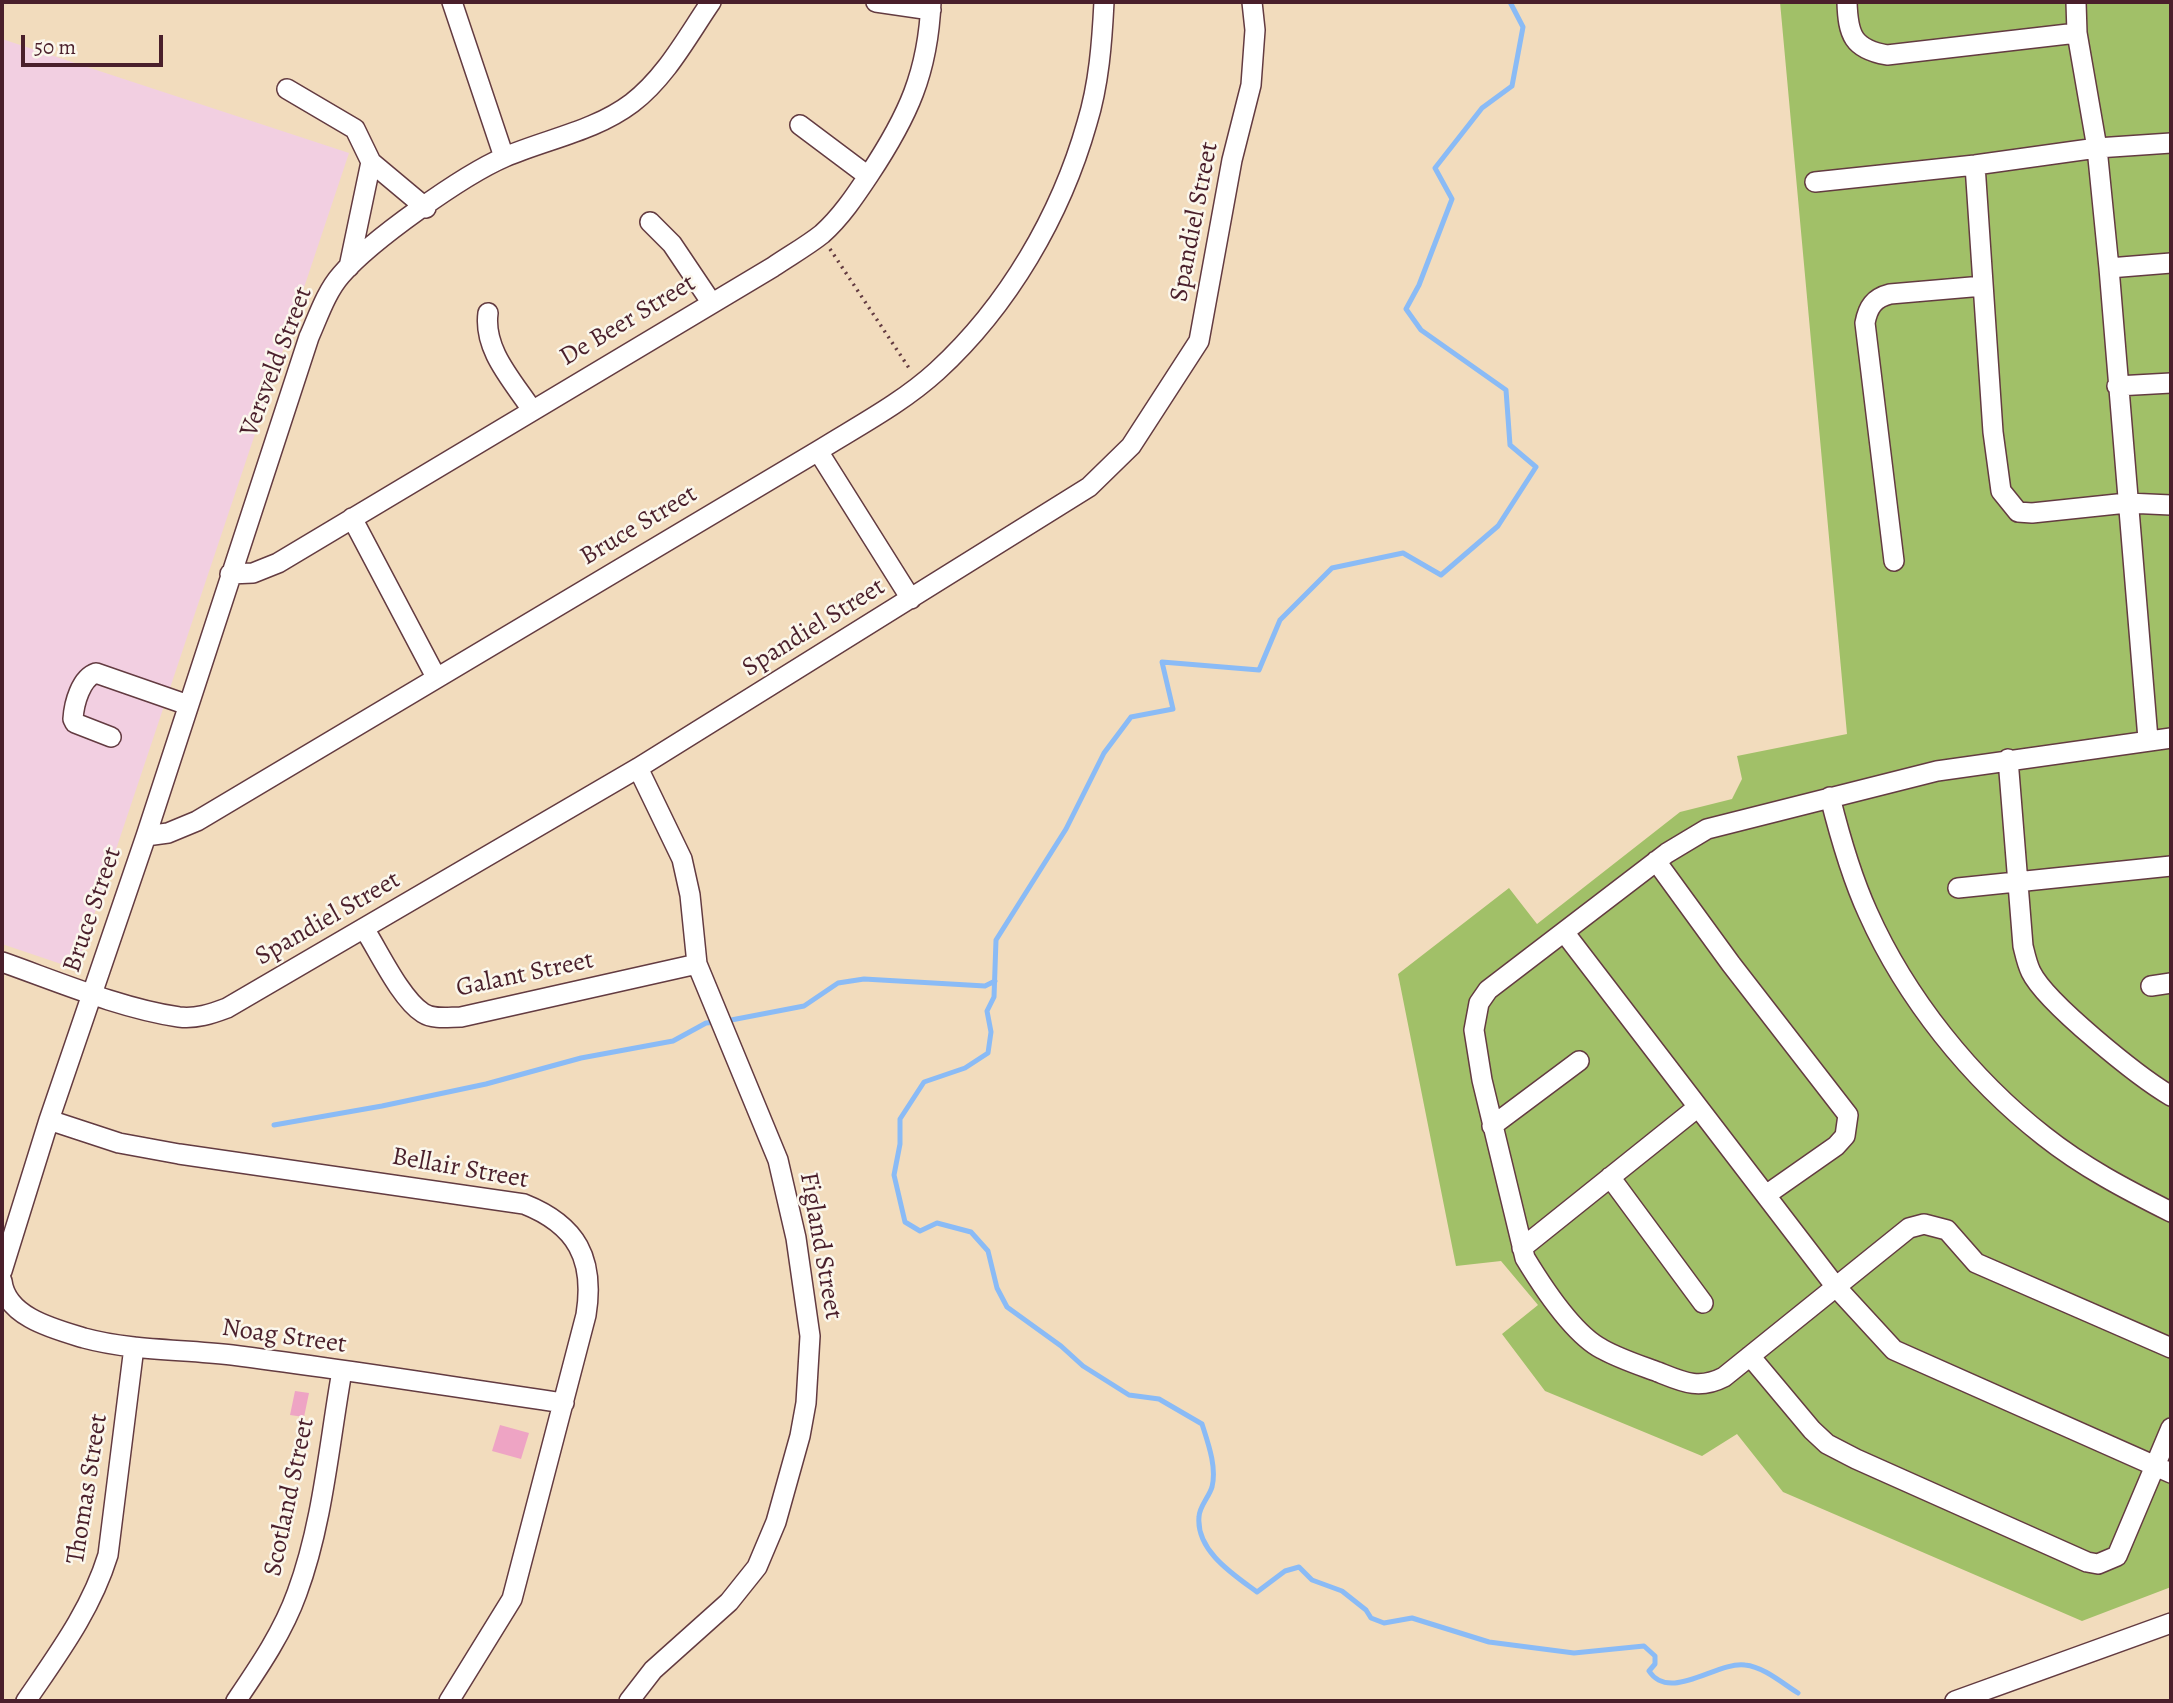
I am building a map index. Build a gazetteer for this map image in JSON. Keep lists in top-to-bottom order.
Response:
{
  "streets": {
    "street": [
      "Spandiel Street",
      "De Beer Street",
      "Versveld Street",
      "Bruce Street",
      "Galant Street",
      "Bellair Street",
      "Figland Street",
      "Noag Street",
      "Thomas Street",
      "Scotland Street"
    ]
  },
  "crossings": [
    ["Spandiel Street", "Bruce Street"],
    ["Spandiel Street", "Galant Street"],
    ["Spandiel Street", "Figland Street"],
    ["De Beer Street", "Versveld Street"],
    ["Versveld Street", "Bruce Street"],
    ["Galant Street", "Figland Street"],
    ["Bellair Street", "Noag Street"],
    ["Noag Street", "Thomas Street"],
    ["Noag Street", "Scotland Street"]
  ],
  "scale_bar": "50 m"
}
